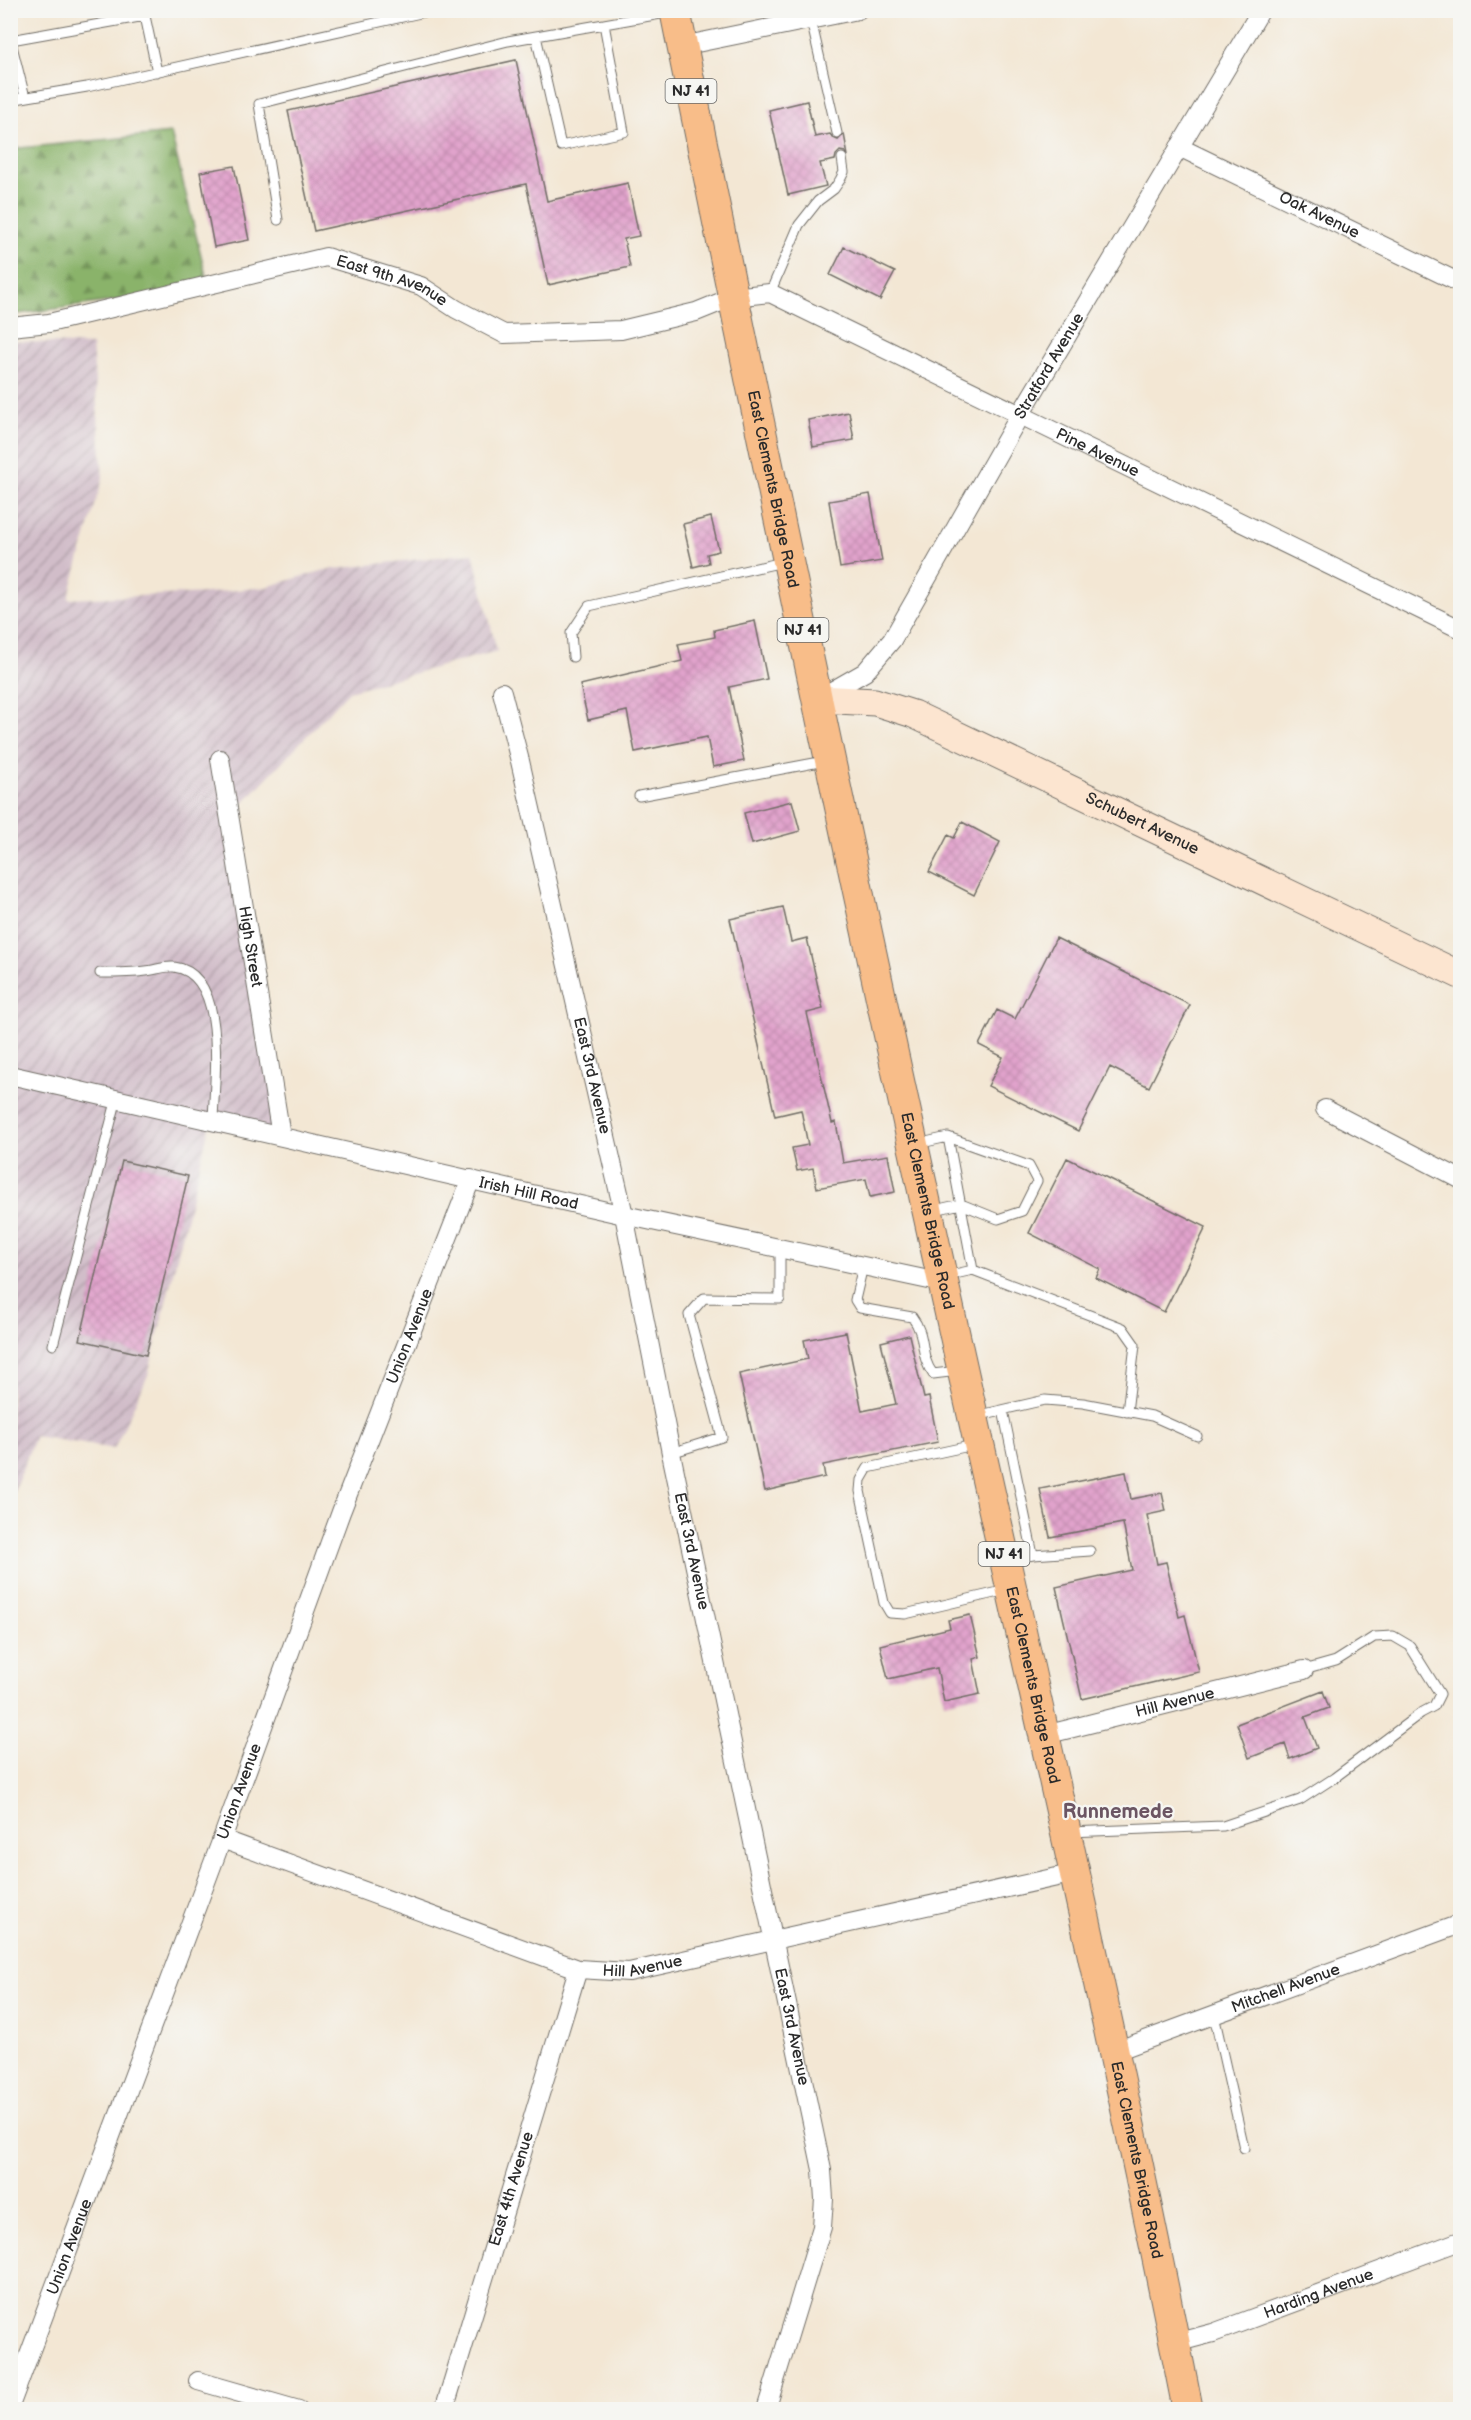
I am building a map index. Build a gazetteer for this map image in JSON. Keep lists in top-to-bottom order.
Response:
{
  "streets": {
    "main road": ["NJ 41", "East Clements Bridge Road"],
    "street": [
      "Oak Avenue",
      "East 9th Avenue",
      "Stratford Avenue",
      "Pine Avenue",
      "Schubert Avenue",
      "High Street",
      "East 3rd Avenue",
      "Irish Hill Road",
      "Union Avenue",
      "Hill Avenue",
      "Mitchell Avenue",
      "East 4th Avenue",
      "Harding Avenue"
    ]
  },
  "crossings": [
    ["Oak Avenue", "Stratford Avenue"],
    ["East 9th Avenue", "East Clements Bridge Road"],
    ["Stratford Avenue", "Pine Avenue"],
    ["Stratford Avenue", "East Clements Bridge Road"],
    ["Stratford Avenue", "Schubert Avenue"],
    ["East Clements Bridge Road", "Schubert Avenue"],
    ["East Clements Bridge Road", "Irish Hill Road"],
    ["East Clements Bridge Road", "Hill Avenue"],
    ["East Clements Bridge Road", "Mitchell Avenue"],
    ["East Clements Bridge Road", "Harding Avenue"],
    ["High Street", "Irish Hill Road"],
    ["East 3rd Avenue", "Irish Hill Road"],
    ["East 3rd Avenue", "Hill Avenue"],
    ["Irish Hill Road", "Union Avenue"],
    ["Union Avenue", "Hill Avenue"],
    ["Hill Avenue", "East 4th Avenue"]
  ],
  "districts": ["Runnemede"]
}
